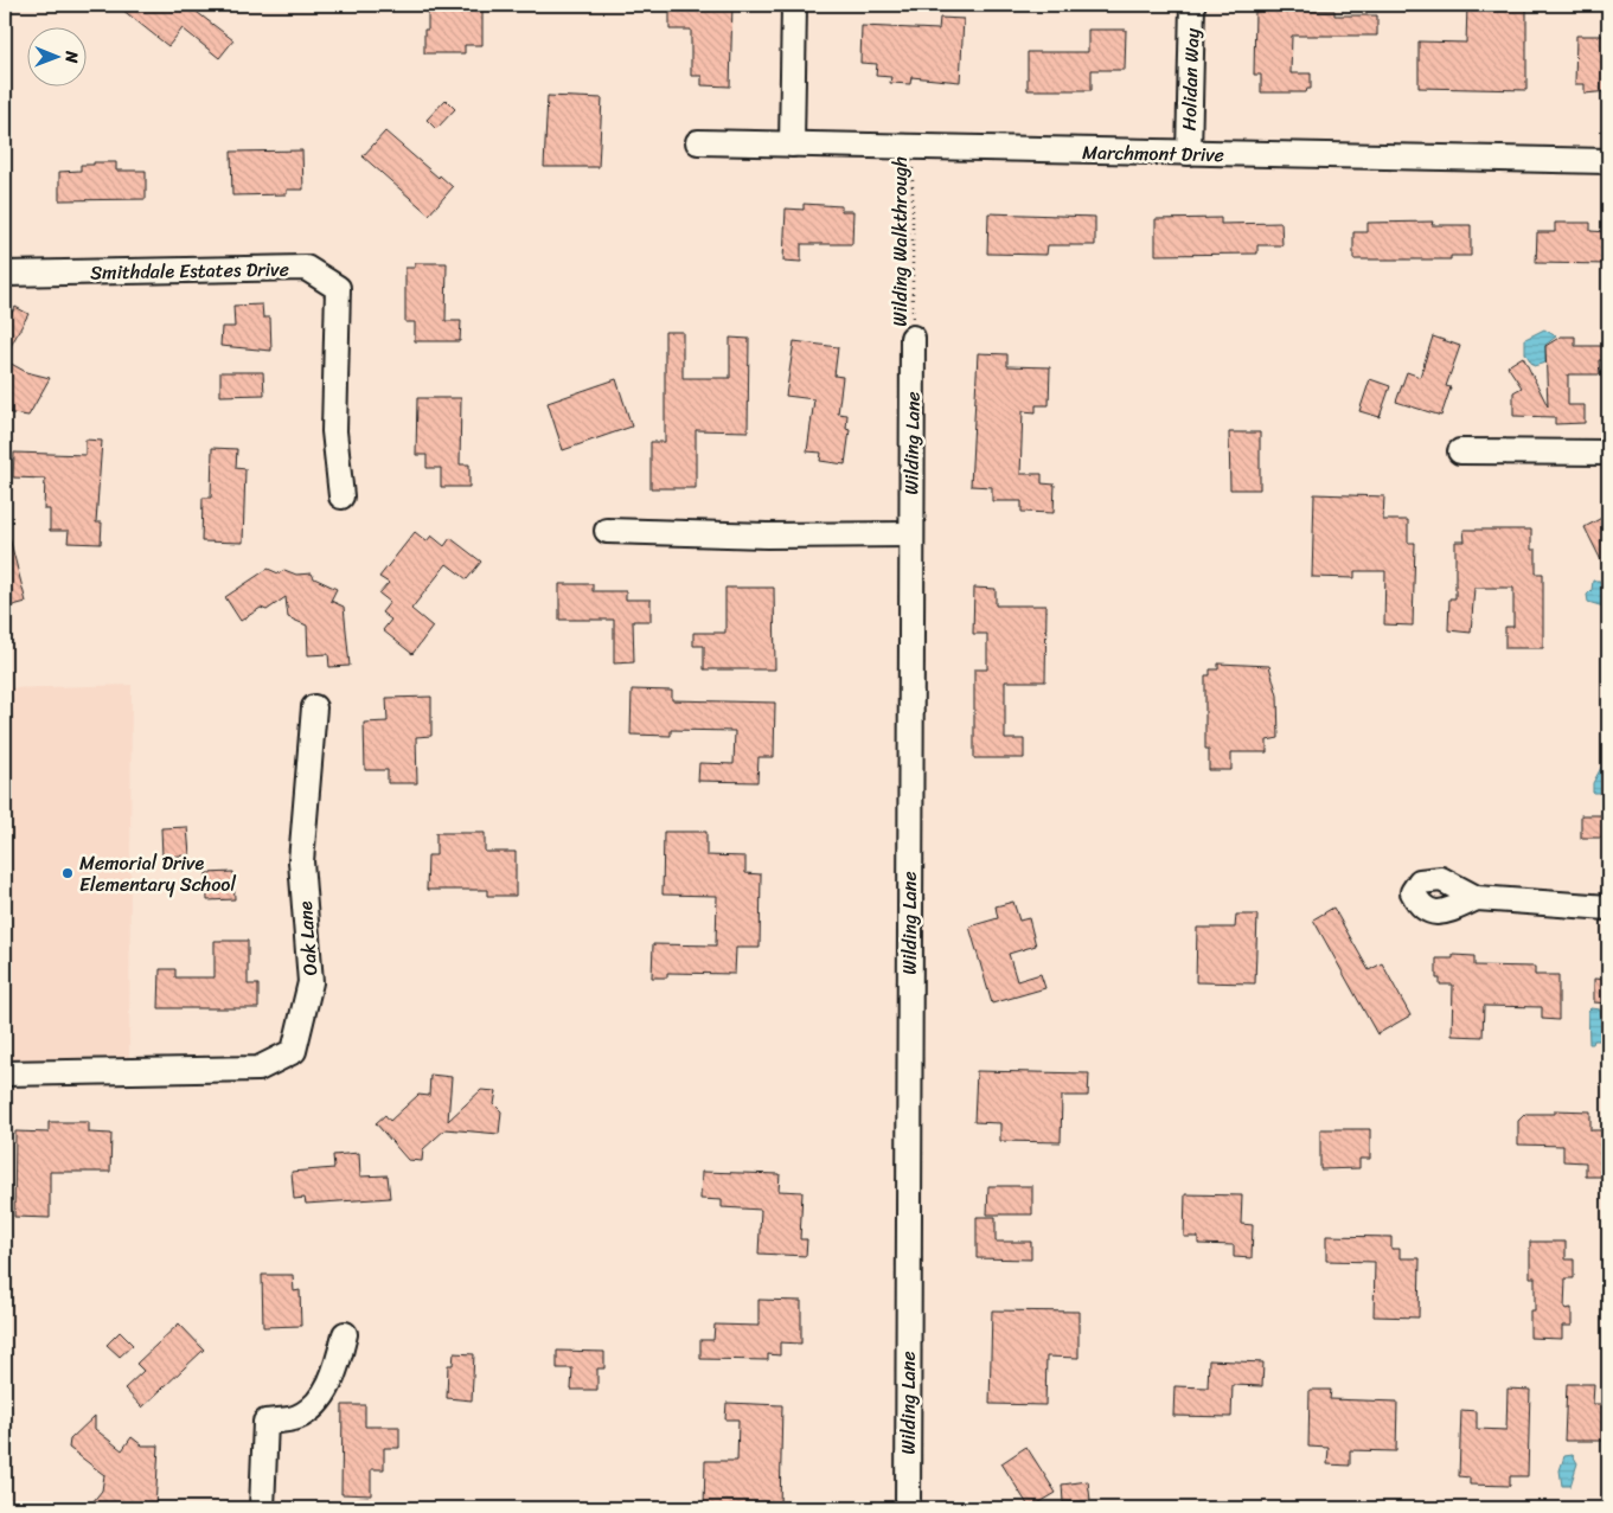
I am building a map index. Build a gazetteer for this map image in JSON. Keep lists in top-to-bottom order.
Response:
{
  "streets": {
    "street": [
      "Holidan Way",
      "Marchmont Drive",
      "Smithdale Estates Drive",
      "Wilding Lane",
      "Oak Lane"
    ],
    "path": ["Wilding Walkthrough"]
  },
  "crossings": [
    ["Holidan Way", "Marchmont Drive"],
    ["Marchmont Drive", "Wilding Walkthrough"],
    ["Wilding Walkthrough", "Wilding Lane"]
  ],
  "places": ["Memorial Drive Elementary School"],
  "north": "right"
}
